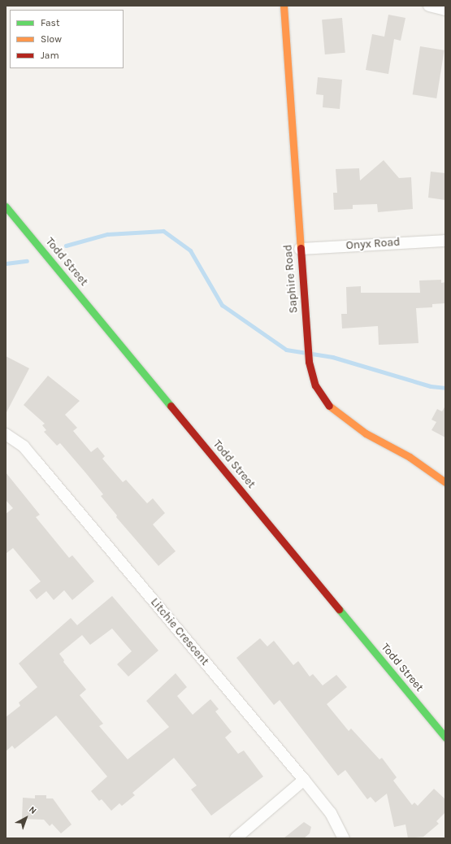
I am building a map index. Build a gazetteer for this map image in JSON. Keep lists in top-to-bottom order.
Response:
{
  "streets": {
    "street": [
      "Onyx Road",
      "Todd Street",
      "Saphire Road",
      "Litchie Crescent"
    ]
  },
  "crossings": [
    ["Onyx Road", "Saphire Road"]
  ],
  "legend": ["Fast", "Slow", "Jam"],
  "north": "top right"
}
